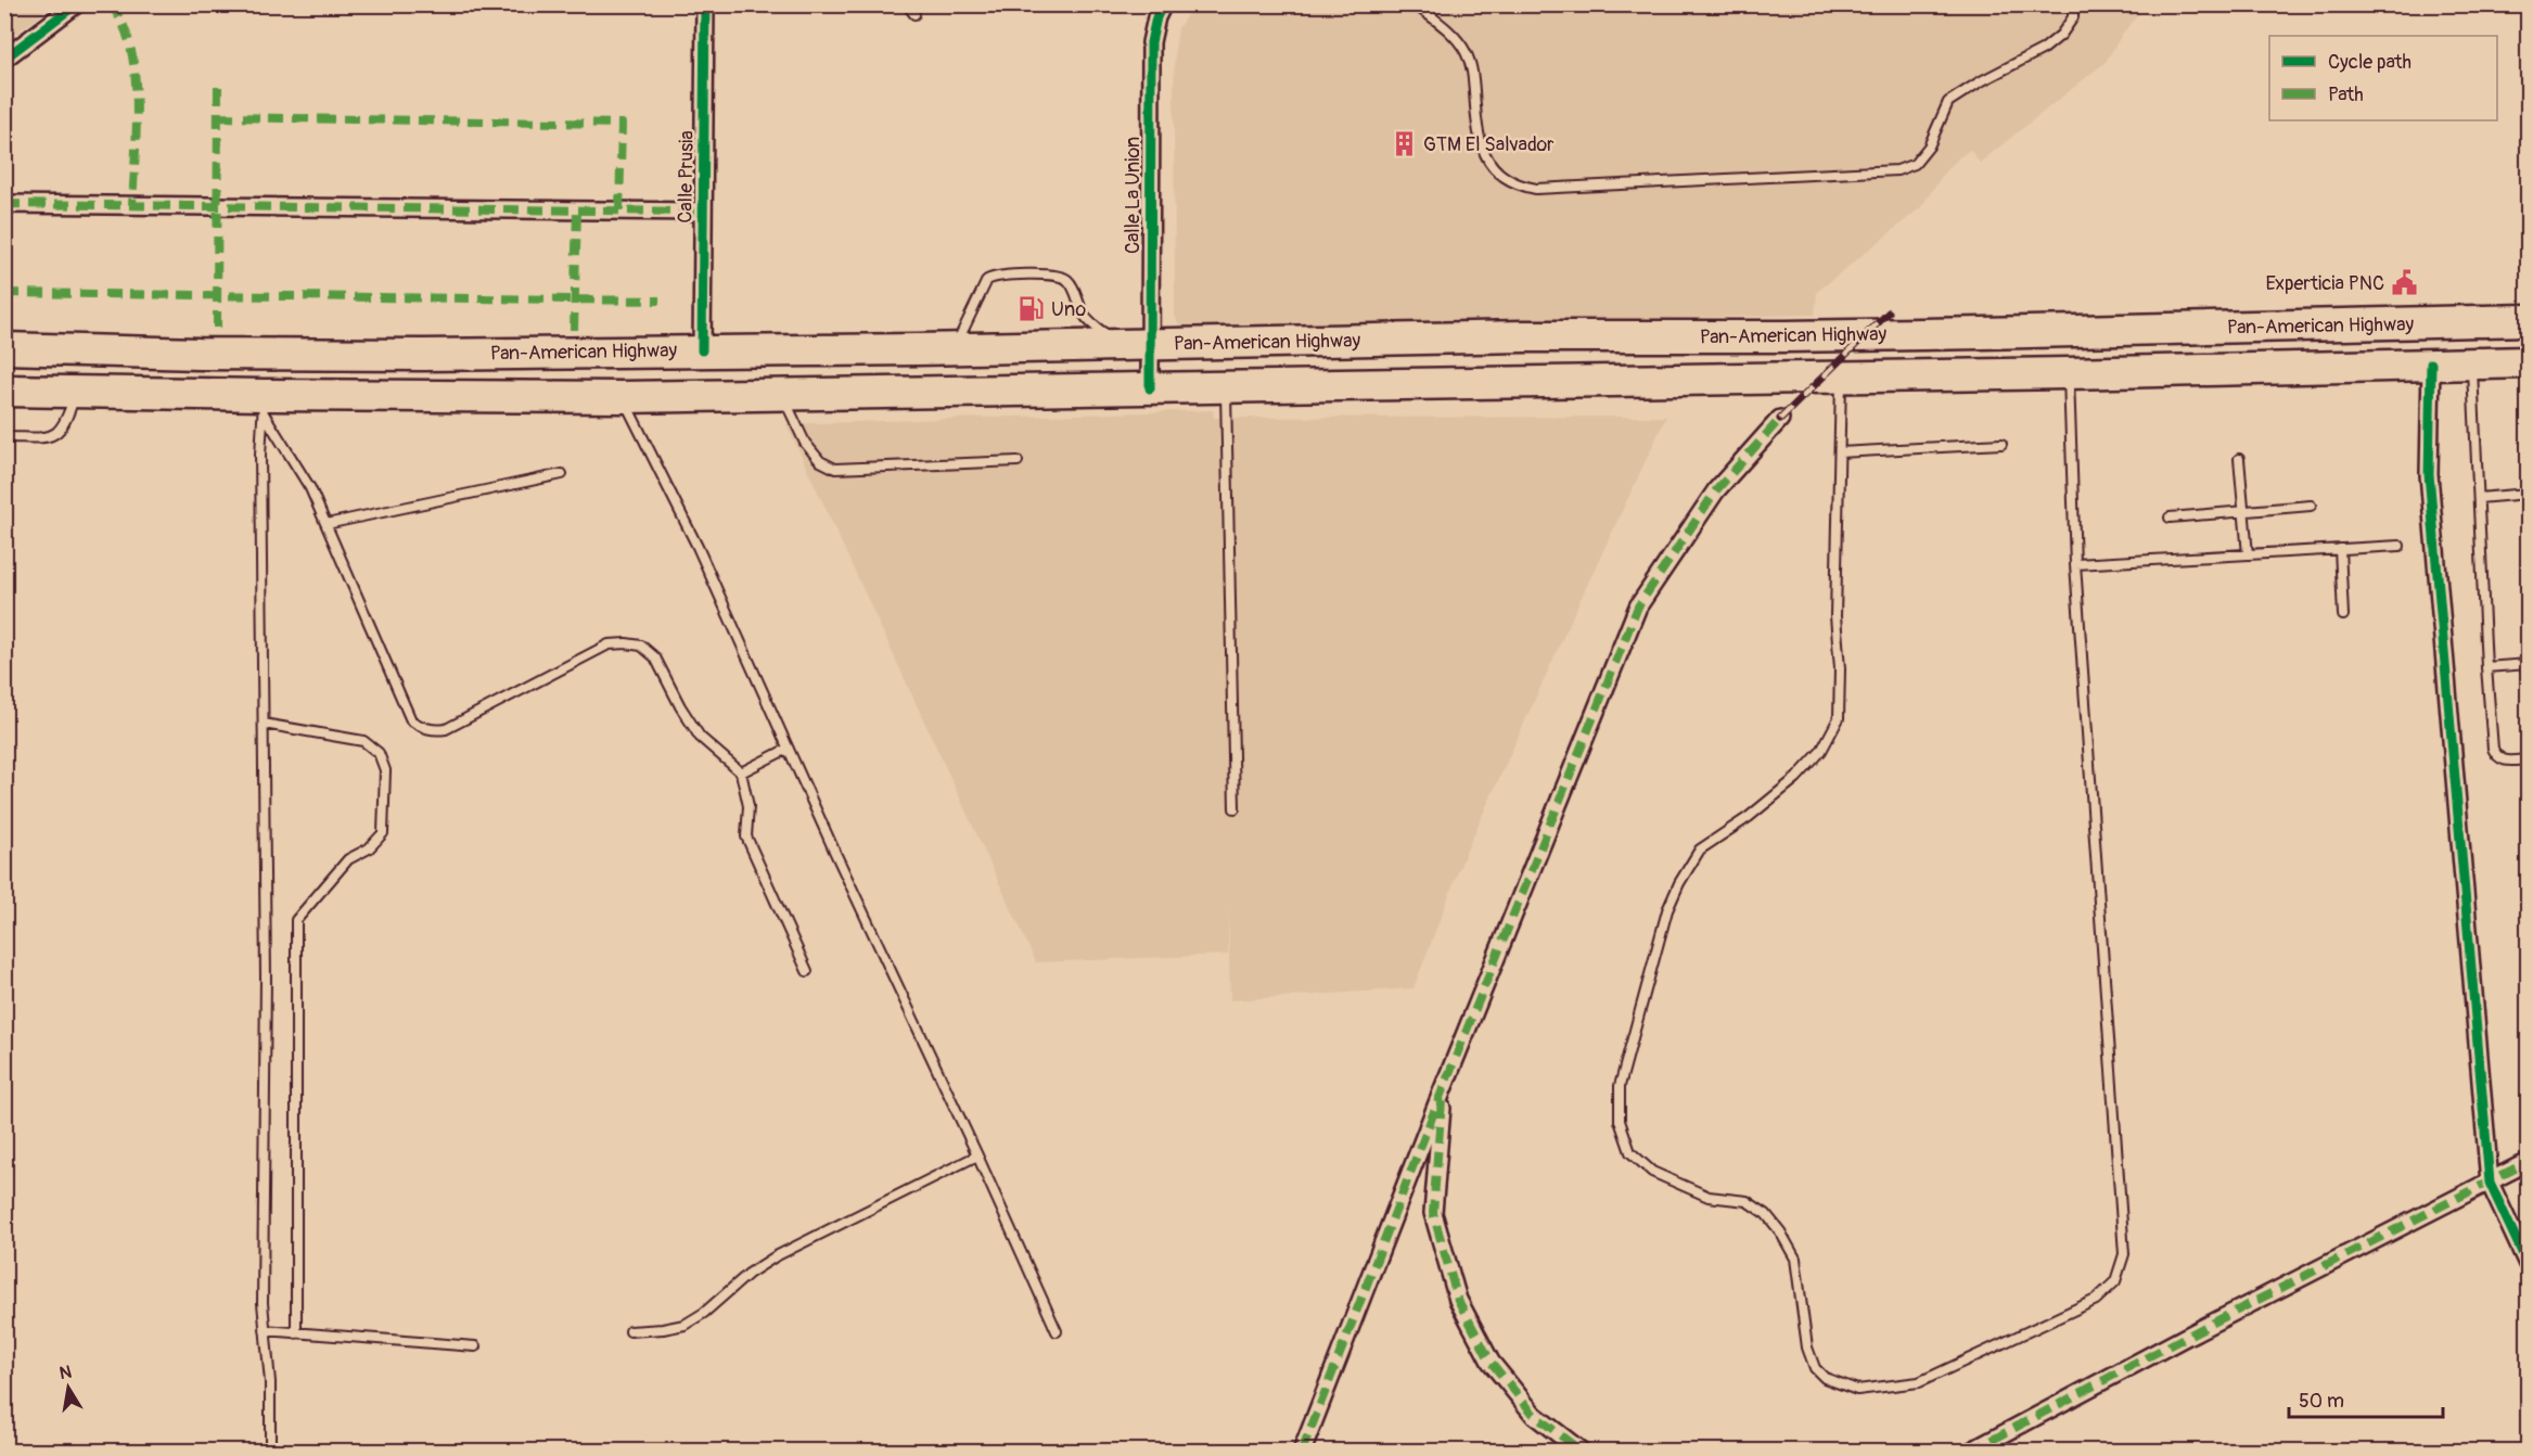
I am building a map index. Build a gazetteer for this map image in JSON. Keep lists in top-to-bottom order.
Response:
{
  "streets": {
    "highway": ["Pan-American Highway"],
    "street": ["Calle Prusia", "Calle La Union"]
  },
  "crossings": [
    ["Calle Prusia", "Pan-American Highway"],
    ["Calle La Union", "Pan-American Highway"]
  ],
  "places": {
    "building": ["GTM El Salvador"],
    "public building": ["Experticia PNC"],
    "fuel station": ["Uno"]
  },
  "legend": ["Cycle path", "Path"],
  "scale_bar": "50 m",
  "north": "top"
}
